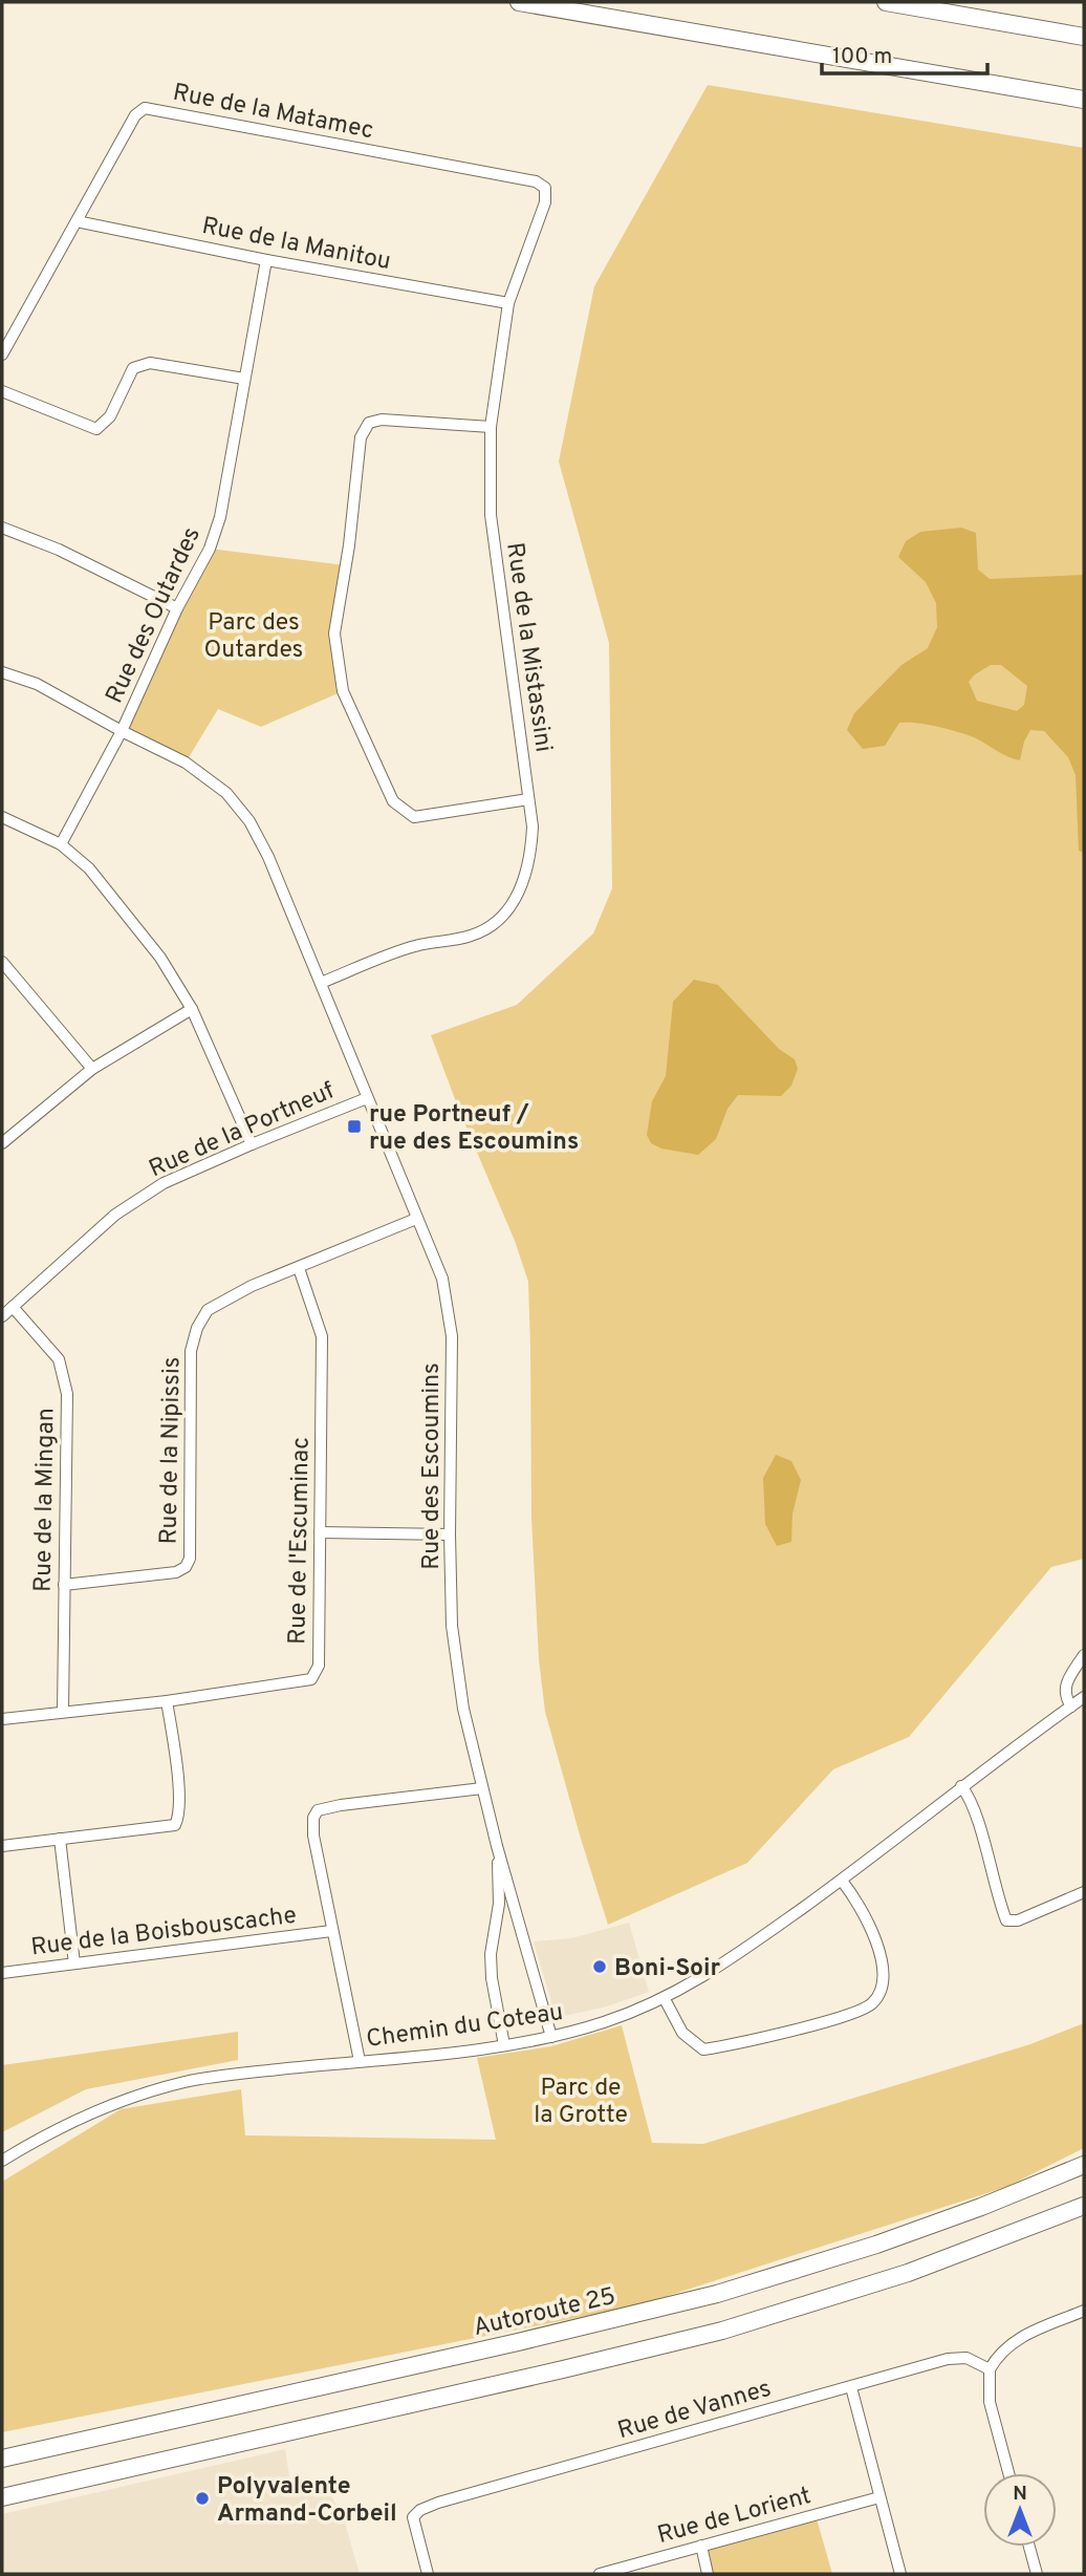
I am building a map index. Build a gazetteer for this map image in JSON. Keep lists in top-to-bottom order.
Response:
{
  "streets": {
    "highway": ["Autoroute 25"],
    "street": [
      "Rue de la Matamec",
      "Rue de la Manitou",
      "Rue des Outardes",
      "Rue de la Mistassini",
      "Rue de la Portneuf",
      "Rue de la Nipissis",
      "Rue des Escoumins",
      "Rue de la Mingan",
      "Rue de l'Escuminac",
      "Rue de la Boisbouscache",
      "Chemin du Coteau",
      "Rue de Vannes",
      "Rue de Lorient"
    ]
  },
  "crossings": [
    ["Rue de la Matamec", "Rue de la Manitou"],
    ["Rue de la Matamec", "Rue de la Mistassini"],
    ["Rue de la Manitou", "Rue des Outardes"],
    ["Rue de la Manitou", "Rue de la Mistassini"],
    ["Rue des Outardes", "Rue des Escoumins"],
    ["Rue de la Mistassini", "Rue des Escoumins"],
    ["Rue de la Portneuf", "Rue des Escoumins"],
    ["Rue de la Portneuf", "Rue de la Mingan"],
    ["Rue de la Nipissis", "Rue des Escoumins"],
    ["Rue de la Nipissis", "Rue de la Mingan"],
    ["Rue de la Nipissis", "Rue de l'Escuminac"],
    ["Rue des Escoumins", "Chemin du Coteau"],
    ["Rue de la Mingan", "Rue de l'Escuminac"]
  ],
  "parks": ["Parc des Outardes", "Parc de la Grotte"],
  "places": {
    "transit": ["rue Portneuf / rue des Escoumins"],
    "other": ["Boni-Soir", "Polyvalente Armand-Corbeil"]
  },
  "scale_bar": "100 m",
  "north": "top"
}
